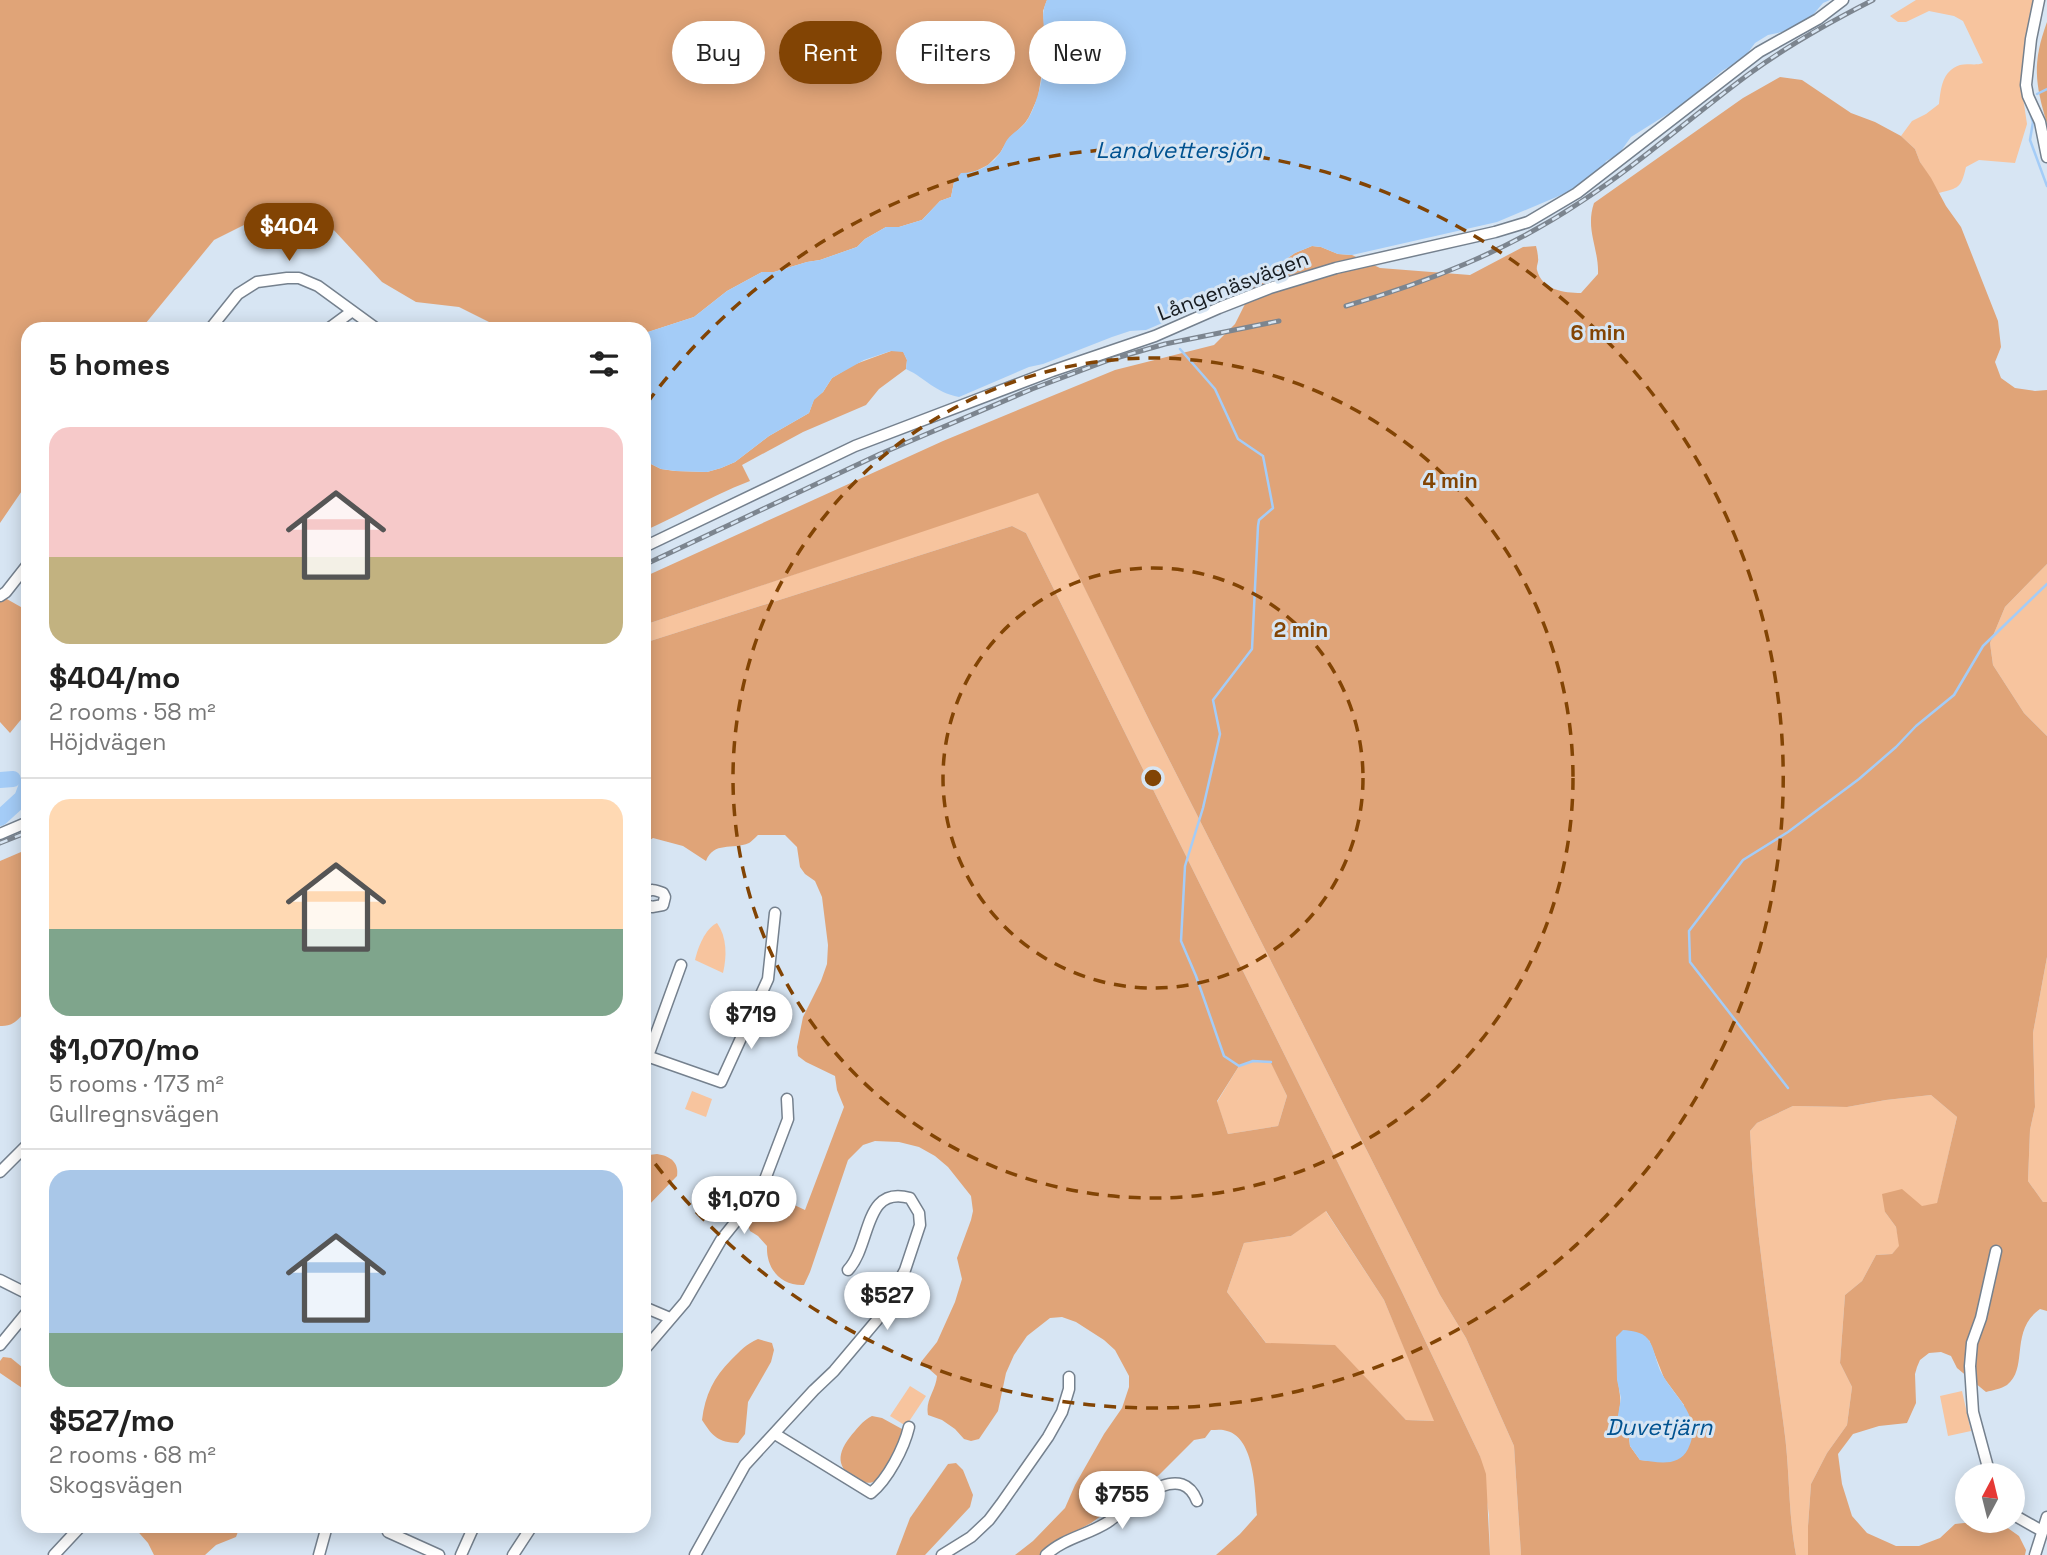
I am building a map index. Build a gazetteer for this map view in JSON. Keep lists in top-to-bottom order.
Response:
{
  "streets": {
    "street": ["Långenäsvägen"]
  },
  "water": ["Landvettersjön", "Duvetjärn"],
  "north": "top",
  "page": {
    "chip": [
      "Buy",
      "Rent",
      "Filters",
      "New"
    ],
    "price": [
      "$404",
      "$719",
      "$1,070",
      "$527",
      "$755"
    ],
    "heading": "5 homes",
    "list": [
      {
        "name": "$404/mo",
        "note": "2 rooms · 58 m² · Höjdvägen"
      },
      {
        "name": "$1,070/mo",
        "note": "5 rooms · 173 m² · Gullregnsvägen"
      },
      {
        "name": "$527/mo",
        "note": "2 rooms · 68 m² · Skogsvägen"
      }
    ]
  },
  "rings": ["6 min", "4 min", "2 min"]
}
